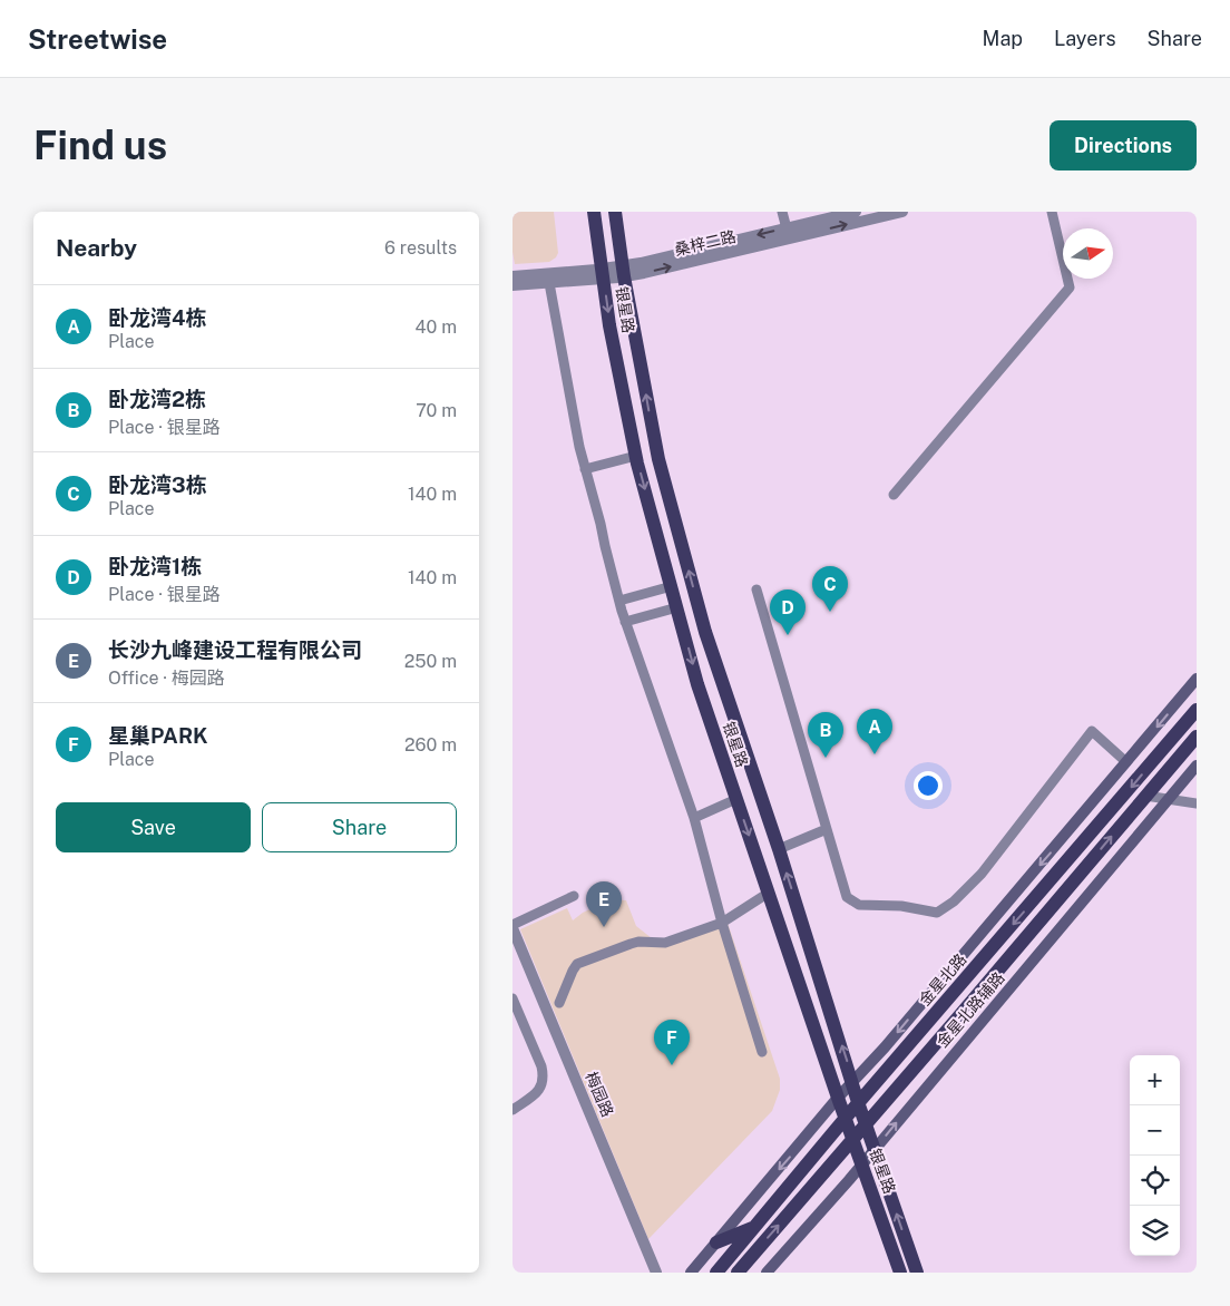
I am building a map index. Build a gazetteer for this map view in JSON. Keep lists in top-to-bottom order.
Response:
{
  "streets": {
    "main road": ["银星路", "金星北路", "金星北路辅路"],
    "street": ["桑梓二路", "梅园路"]
  },
  "crossings": [
    ["桑梓二路", "银星路"],
    ["银星路", "金星北路"],
    ["银星路", "金星北路辅路"]
  ],
  "north": "right",
  "page": {
    "header": "Streetwise",
    "nav": ["Map", "Layers", "Share"],
    "buttons": [
      "Directions",
      ["Save", "Share"]
    ],
    "title": "Find us",
    "heading": ["Nearby", "6 results"],
    "list": [
      {
        "mark": "A",
        "name": "卧龙湾4栋",
        "note": "Place",
        "value": "40 m"
      },
      {
        "mark": "B",
        "name": "卧龙湾2栋",
        "note": "Place · 银星路",
        "value": "70 m"
      },
      {
        "mark": "C",
        "name": "卧龙湾3栋",
        "note": "Place",
        "value": "140 m"
      },
      {
        "mark": "D",
        "name": "卧龙湾1栋",
        "note": "Place · 银星路",
        "value": "140 m"
      },
      {
        "mark": "E",
        "name": "长沙九峰建设工程有限公司",
        "note": "Office · 梅园路",
        "value": "250 m"
      },
      {
        "mark": "F",
        "name": "星巢PARK",
        "note": "Place",
        "value": "260 m"
      }
    ],
    "pins": [
      "C",
      "D",
      "A",
      "B",
      "E",
      "F"
    ],
    "map_buttons": ["+", "−"]
  }
}
